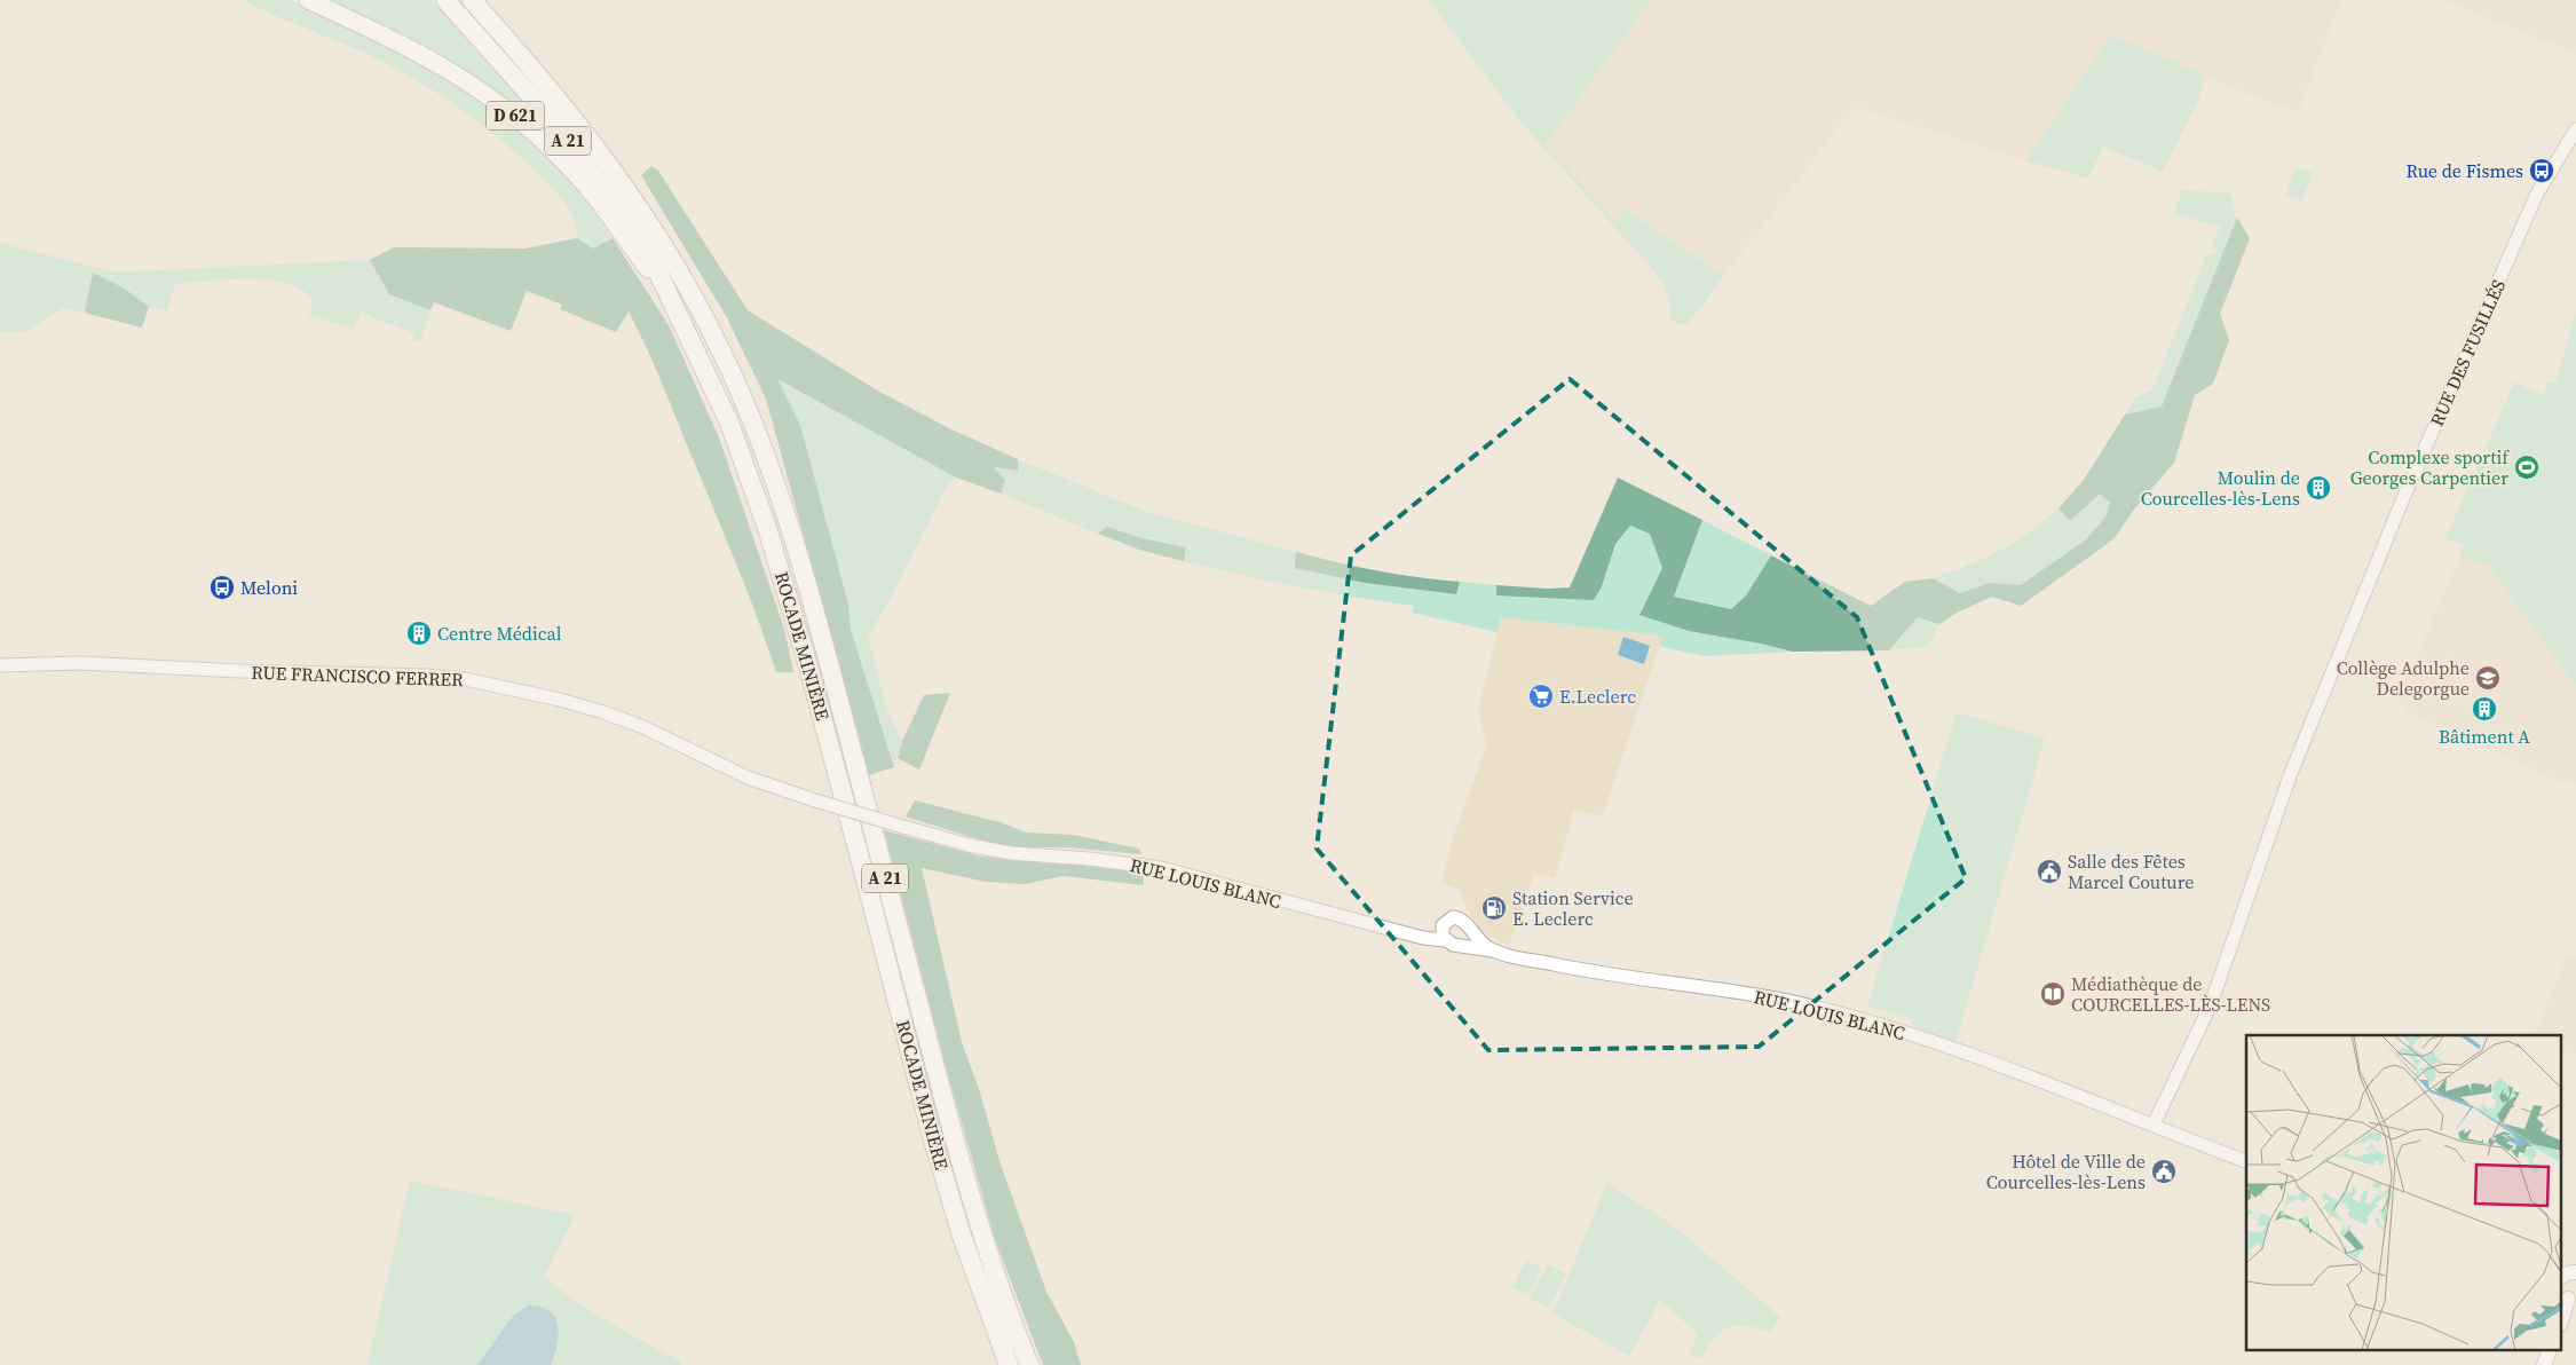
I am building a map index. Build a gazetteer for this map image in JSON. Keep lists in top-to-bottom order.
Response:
{
  "streets": {
    "highway": ["D 621", "A 21", "ROCADE MINIÈRE"],
    "street": ["RUE DES FUSILLÉS", "RUE FRANCISCO FERRER", "RUE LOUIS BLANC"]
  },
  "crossings": [
    ["D 621", "ROCADE MINIÈRE"],
    ["RUE DES FUSILLÉS", "RUE LOUIS BLANC"],
    ["RUE FRANCISCO FERRER", "RUE LOUIS BLANC"]
  ],
  "places": {
    "bus stop": ["Rue de Fismes", "Meloni"],
    "sports": ["Complexe sportif Georges Carpentier"],
    "building": ["Moulin de Courcelles-lès-Lens", "Centre Médical", "Bâtiment A"],
    "school or university": ["Collège Adulphe Delegorgue"],
    "supermarket": ["E.Leclerc"],
    "public building": ["Salle des Fêtes Marcel Couture", "Hôtel de Ville de Courcelles-lès-Lens"],
    "fuel station": ["Station Service E. Leclerc"],
    "library": ["Médiathèque de COURCELLES-LÈS-LENS"]
  }
}
